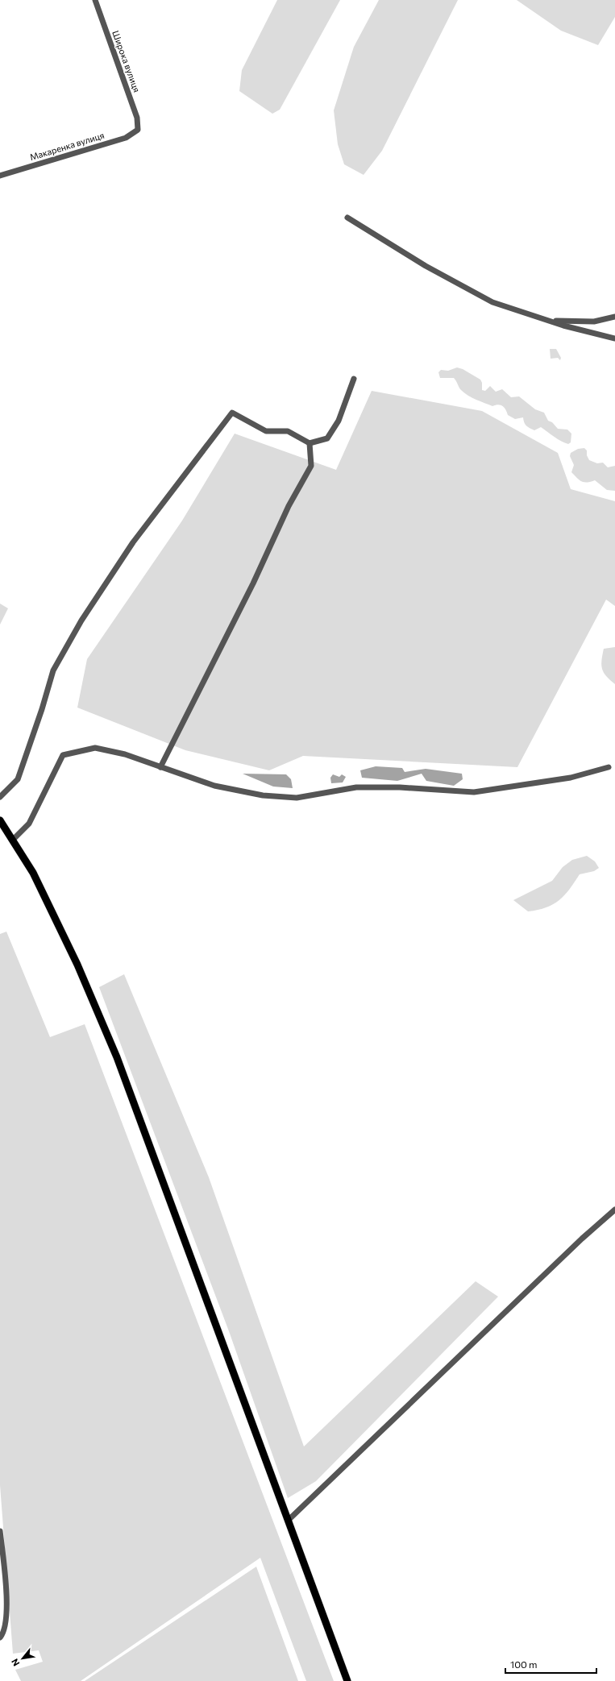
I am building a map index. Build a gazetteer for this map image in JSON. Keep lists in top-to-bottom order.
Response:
{
  "streets": {
    "street": ["Широка вулиця", "Макаренка вулиця"]
  },
  "crossings": [
    ["Широка вулиця", "Макаренка вулиця"]
  ],
  "scale_bar": "100 m",
  "north": "bottom left"
}
